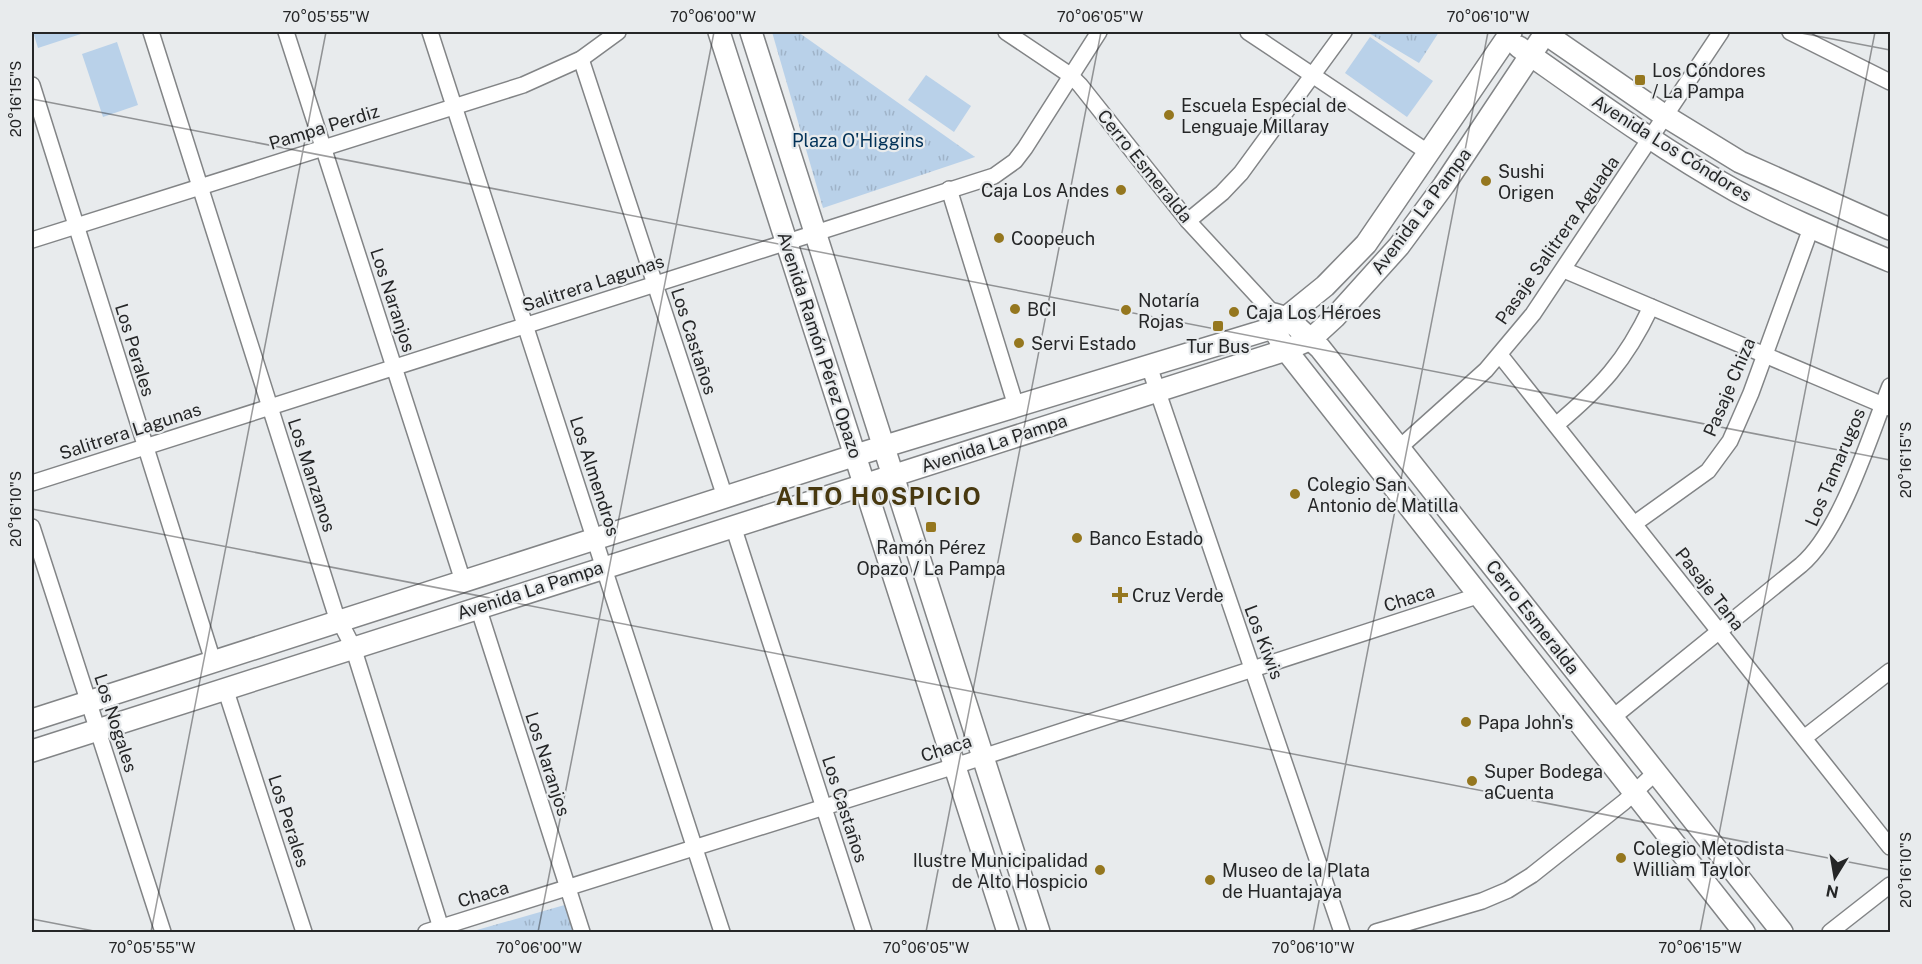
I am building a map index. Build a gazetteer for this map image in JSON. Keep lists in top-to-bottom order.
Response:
{
  "streets": {
    "street": [
      "Pampa Perdiz",
      "Avenida Los Cóndores",
      "Cerro Esmeralda",
      "Avenida La Pampa",
      "Pasaje Salitrera Aguada",
      "Salitrera Lagunas",
      "Los Naranjos",
      "Los Castaños",
      "Avenida Ramón Pérez Opazo",
      "Los Perales",
      "Pasaje Chiza",
      "Los Tamarugos",
      "Los Manzanos",
      "Los Almendros",
      "Pasaje Tana",
      "Chaca",
      "Los Kiwis",
      "Los Nogales"
    ]
  },
  "crossings": [
    ["Pampa Perdiz", "Los Naranjos"],
    ["Pampa Perdiz", "Los Castaños"],
    ["Pampa Perdiz", "Los Perales"],
    ["Pampa Perdiz", "Los Manzanos"],
    ["Pampa Perdiz", "Los Almendros"],
    ["Avenida Los Cóndores", "Avenida La Pampa"],
    ["Avenida Los Cóndores", "Pasaje Salitrera Aguada"],
    ["Avenida Los Cóndores", "Pasaje Chiza"],
    ["Cerro Esmeralda", "Avenida La Pampa"],
    ["Cerro Esmeralda", "Pasaje Salitrera Aguada"],
    ["Cerro Esmeralda", "Salitrera Lagunas"],
    ["Cerro Esmeralda", "Los Tamarugos"],
    ["Cerro Esmeralda", "Chaca"],
    ["Avenida La Pampa", "Los Naranjos"],
    ["Avenida La Pampa", "Los Castaños"],
    ["Avenida La Pampa", "Avenida Ramón Pérez Opazo"],
    ["Avenida La Pampa", "Los Perales"],
    ["Avenida La Pampa", "Los Manzanos"],
    ["Avenida La Pampa", "Los Almendros"],
    ["Avenida La Pampa", "Los Kiwis"],
    ["Avenida La Pampa", "Los Nogales"],
    ["Pasaje Salitrera Aguada", "Pasaje Tana"],
    ["Salitrera Lagunas", "Los Naranjos"],
    ["Salitrera Lagunas", "Los Castaños"],
    ["Salitrera Lagunas", "Avenida Ramón Pérez Opazo"],
    ["Salitrera Lagunas", "Los Perales"],
    ["Salitrera Lagunas", "Los Manzanos"],
    ["Salitrera Lagunas", "Los Almendros"],
    ["Los Naranjos", "Chaca"],
    ["Los Castaños", "Chaca"],
    ["Avenida Ramón Pérez Opazo", "Chaca"],
    ["Pasaje Chiza", "Pasaje Tana"],
    ["Los Tamarugos", "Pasaje Tana"],
    ["Los Manzanos", "Chaca"],
    ["Los Almendros", "Chaca"],
    ["Chaca", "Los Kiwis"]
  ],
  "districts": ["ALTO HOSPICIO"],
  "parks": ["Plaza O'Higgins"],
  "places": {
    "transit": ["Los Cóndores / La Pampa", "Tur Bus", "Ramón Pérez Opazo / La Pampa"],
    "other": [
      "Escuela Especial de Lenguaje Millaray",
      "Sushi Origen",
      "Caja Los Andes",
      "Coopeuch",
      "BCI",
      "Notaría Rojas",
      "Caja Los Héroes",
      "Servi Estado",
      "Colegio San Antonio de Matilla",
      "Banco Estado",
      "Papa John's",
      "Super Bodega aCuenta",
      "Colegio Metodista William Taylor",
      "Ilustre Municipalidad de Alto Hospicio",
      "Museo de la Plata de Huantajaya"
    ],
    "health": ["Cruz Verde"]
  },
  "north": "bottom",
  "coordinates": [
    "70°05'55\"W",
    "70°06'00\"W",
    "70°06'05\"W",
    "70°06'10\"W",
    "20°16'15\"S",
    "20°16'10\"S",
    "70°06'15\"W"
  ]
}
